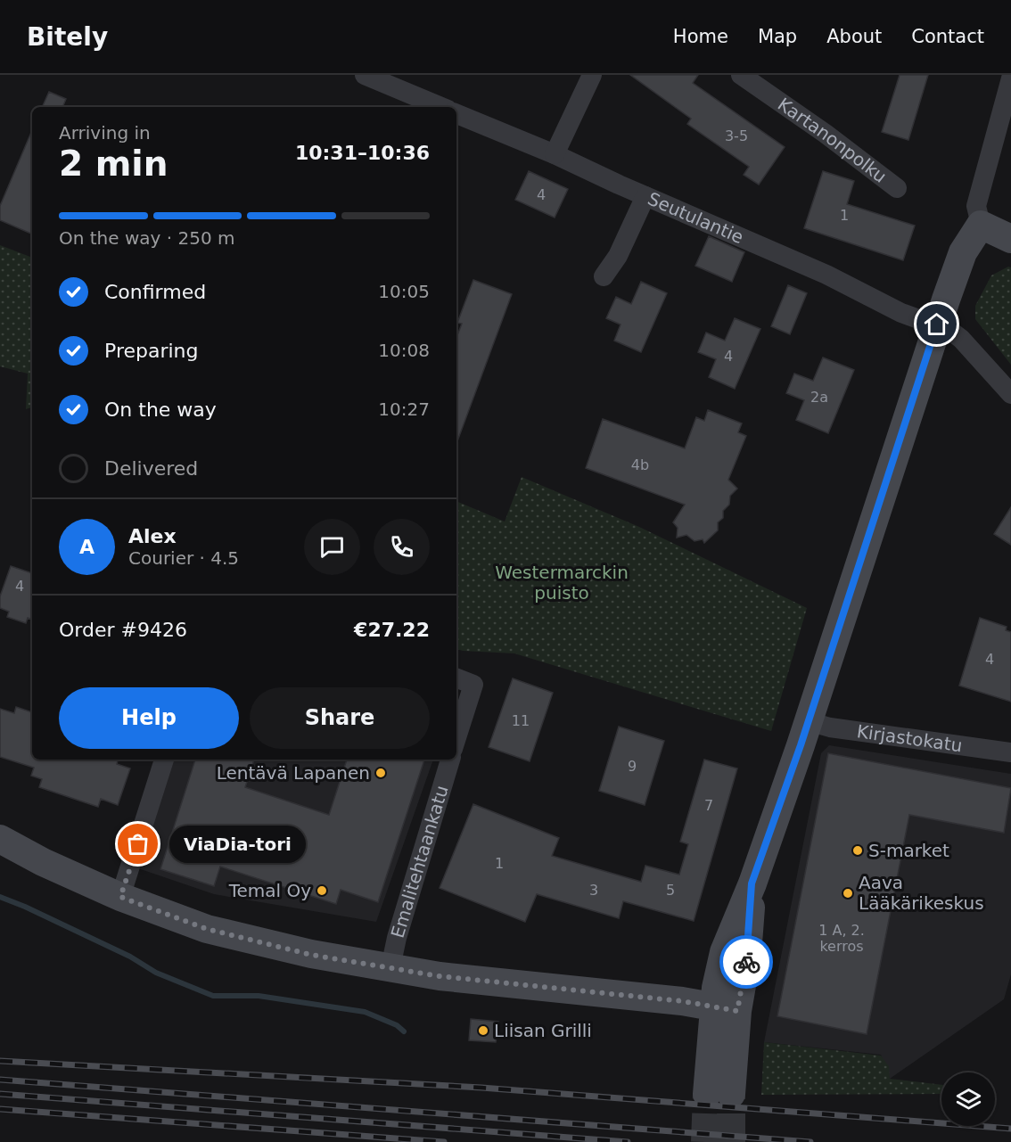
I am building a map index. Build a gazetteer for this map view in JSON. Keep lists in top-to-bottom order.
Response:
{
  "streets": {
    "street": [
      "Kartanonpolku",
      "Seutulantie",
      "Kirjastokatu",
      "Emalitehtaankatu"
    ]
  },
  "parks": ["Westermarckin puisto"],
  "places": [
    "Lentävä Lapanen",
    "ViaDia-tori",
    "S-market",
    "Temal Oy",
    "Aava Lääkärikeskus",
    "Liisan Grilli"
  ],
  "house_numbers": [
    "3-5",
    "4",
    "1",
    "4",
    "2a",
    "4b",
    "4",
    "4",
    "11",
    "9",
    "7",
    "1",
    "3",
    "5",
    "1 A, 2. kerros"
  ],
  "page": {
    "header": "Bitely",
    "nav": [
      "Home",
      "Map",
      "About",
      "Contact"
    ],
    "heading": ["2 min", "Arriving in", "10:31–10:36"],
    "panel": [
      "Alex",
      "Courier · 4.5",
      "Order #9426",
      "€27.22"
    ],
    "bar": "On the way · 250 m",
    "list": [
      ["Confirmed", "10:05"],
      ["Preparing", "10:08"],
      ["On the way", "10:27"],
      "Delivered"
    ],
    "round": "A",
    "buttons": ["Help", "Share"],
    "bubble": "ViaDia-tori"
  }
}
